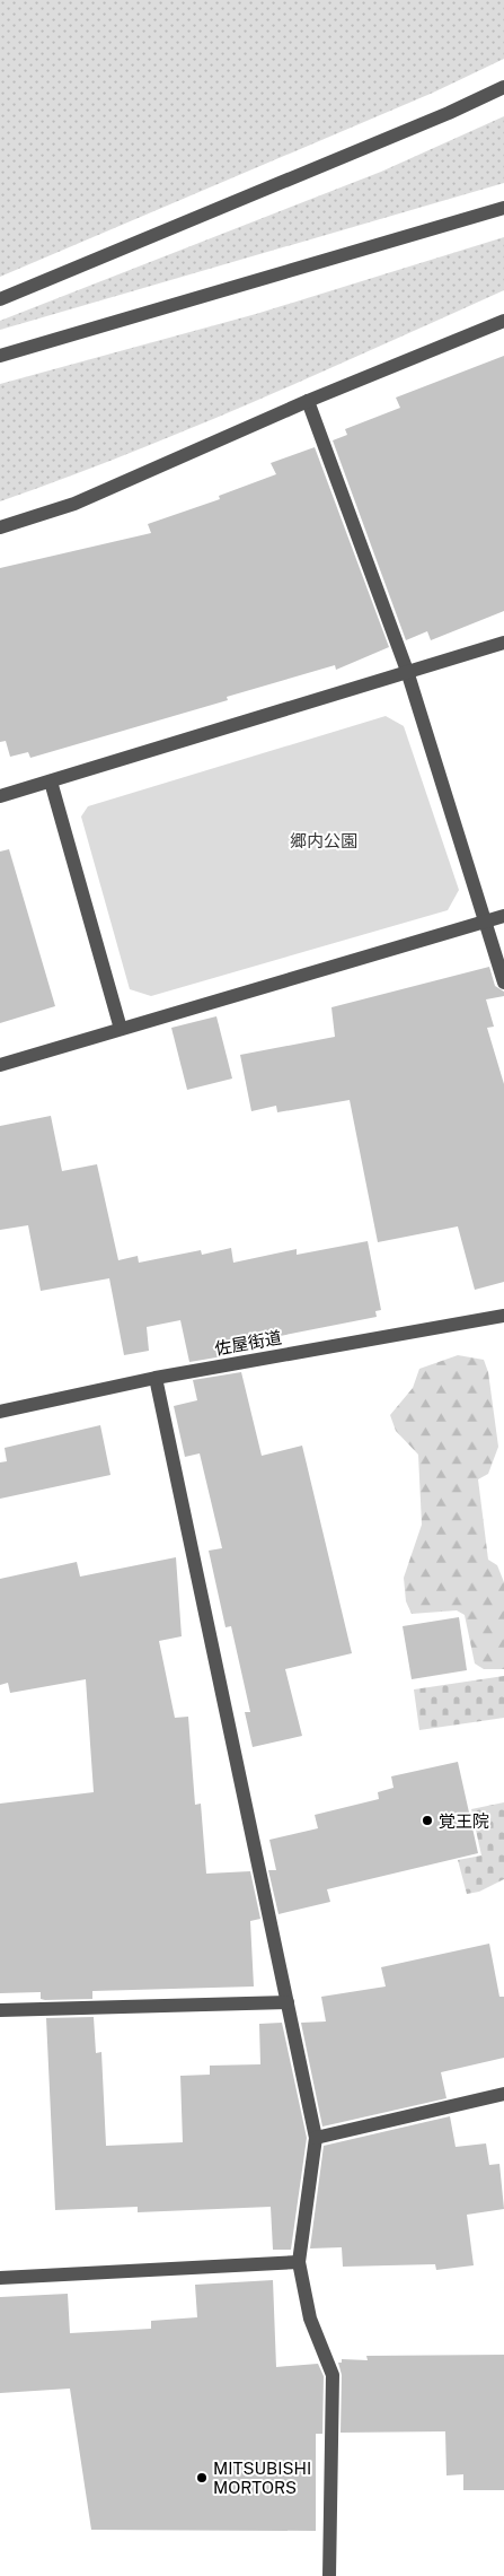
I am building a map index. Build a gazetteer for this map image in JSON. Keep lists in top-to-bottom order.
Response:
{
  "streets": {
    "street": ["佐屋街道"]
  },
  "parks": ["郷内公園"],
  "places": ["覚王院", "MITSUBISHI MORTORS"]
}
